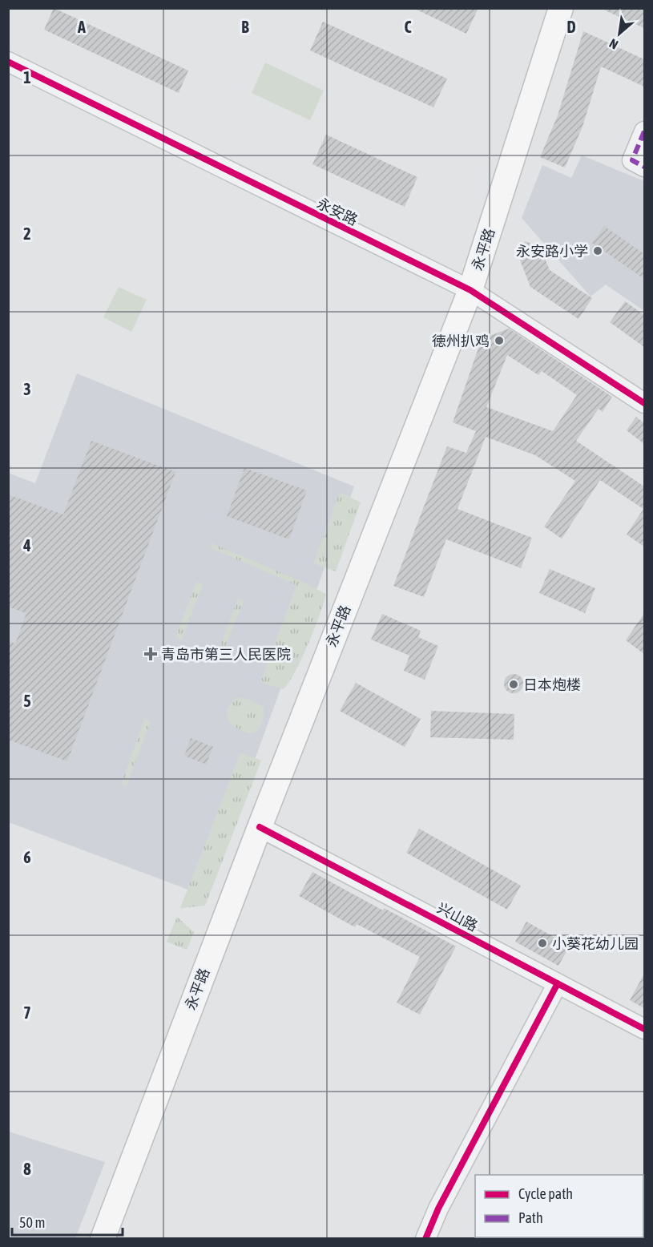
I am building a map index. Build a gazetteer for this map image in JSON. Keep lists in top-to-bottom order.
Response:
{
  "streets": {
    "main road": ["永平路"],
    "street": ["永安路", "兴山路"]
  },
  "crossings": [
    ["永安路", "永平路"],
    ["永平路", "兴山路"]
  ],
  "places": {
    "other": [
      "永安路小学",
      "徳州扒鸡",
      "日本炮楼",
      "小葵花幼儿园"
    ],
    "health": ["青岛市第三人民医院"]
  },
  "legend": ["Cycle path", "Path"],
  "scale_bar": "50 m",
  "north": "bottom left",
  "grid": {
    "columns": [
      "A",
      "B",
      "C",
      "D"
    ],
    "rows": [
      "1",
      "2",
      "3",
      "4",
      "5",
      "6",
      "7",
      "8"
    ]
  }
}
